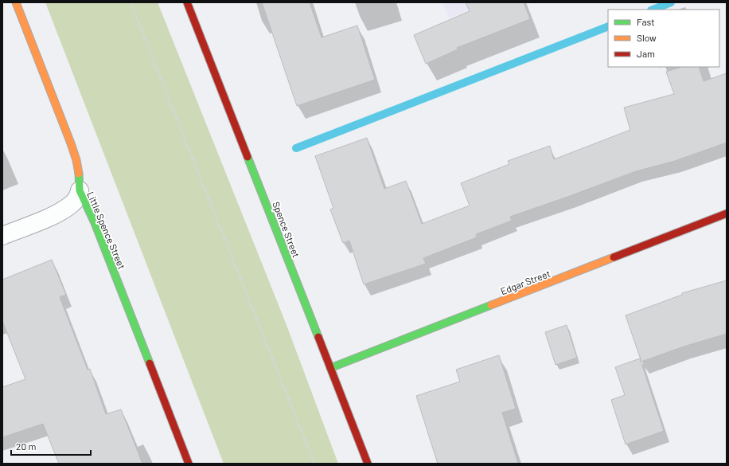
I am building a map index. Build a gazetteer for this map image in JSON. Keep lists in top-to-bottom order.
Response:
{
  "streets": {
    "street": ["Spence Street", "Little Spence Street", "Edgar Street"]
  },
  "crossings": [
    ["Spence Street", "Edgar Street"]
  ],
  "legend": ["Fast", "Slow", "Jam"],
  "scale_bar": "20 m"
}
